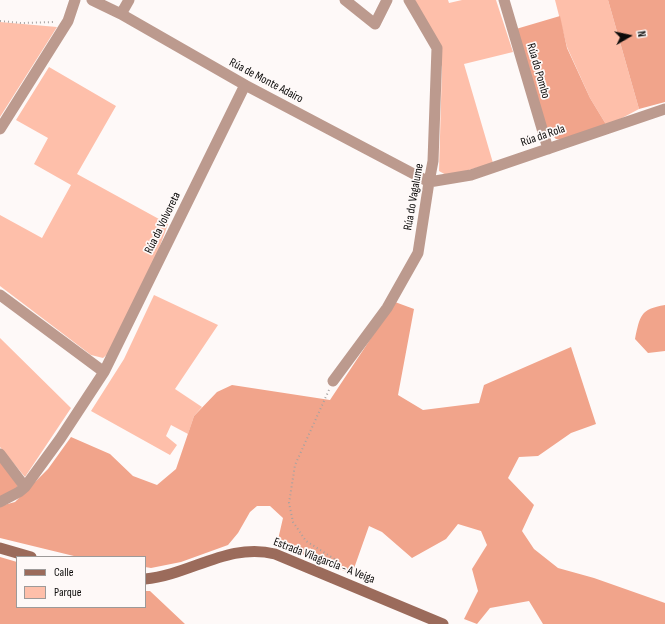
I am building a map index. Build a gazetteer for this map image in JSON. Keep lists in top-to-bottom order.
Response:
{
  "streets": {
    "main road": ["Estrada Vilagarcía - A Veiga"],
    "street": [
      "Rúa do Pombo",
      "Rúa de Monte Adairo",
      "Rúa da Rola",
      "Rúa do Vagalume",
      "Rúa da Volvoreta"
    ]
  },
  "crossings": [
    ["Rúa do Pombo", "Rúa da Rola"],
    ["Rúa de Monte Adairo", "Rúa da Rola"],
    ["Rúa de Monte Adairo", "Rúa do Vagalume"],
    ["Rúa de Monte Adairo", "Rúa da Volvoreta"],
    ["Rúa da Rola", "Rúa do Vagalume"]
  ],
  "legend": ["Calle", "Parque"],
  "north": "right"
}
